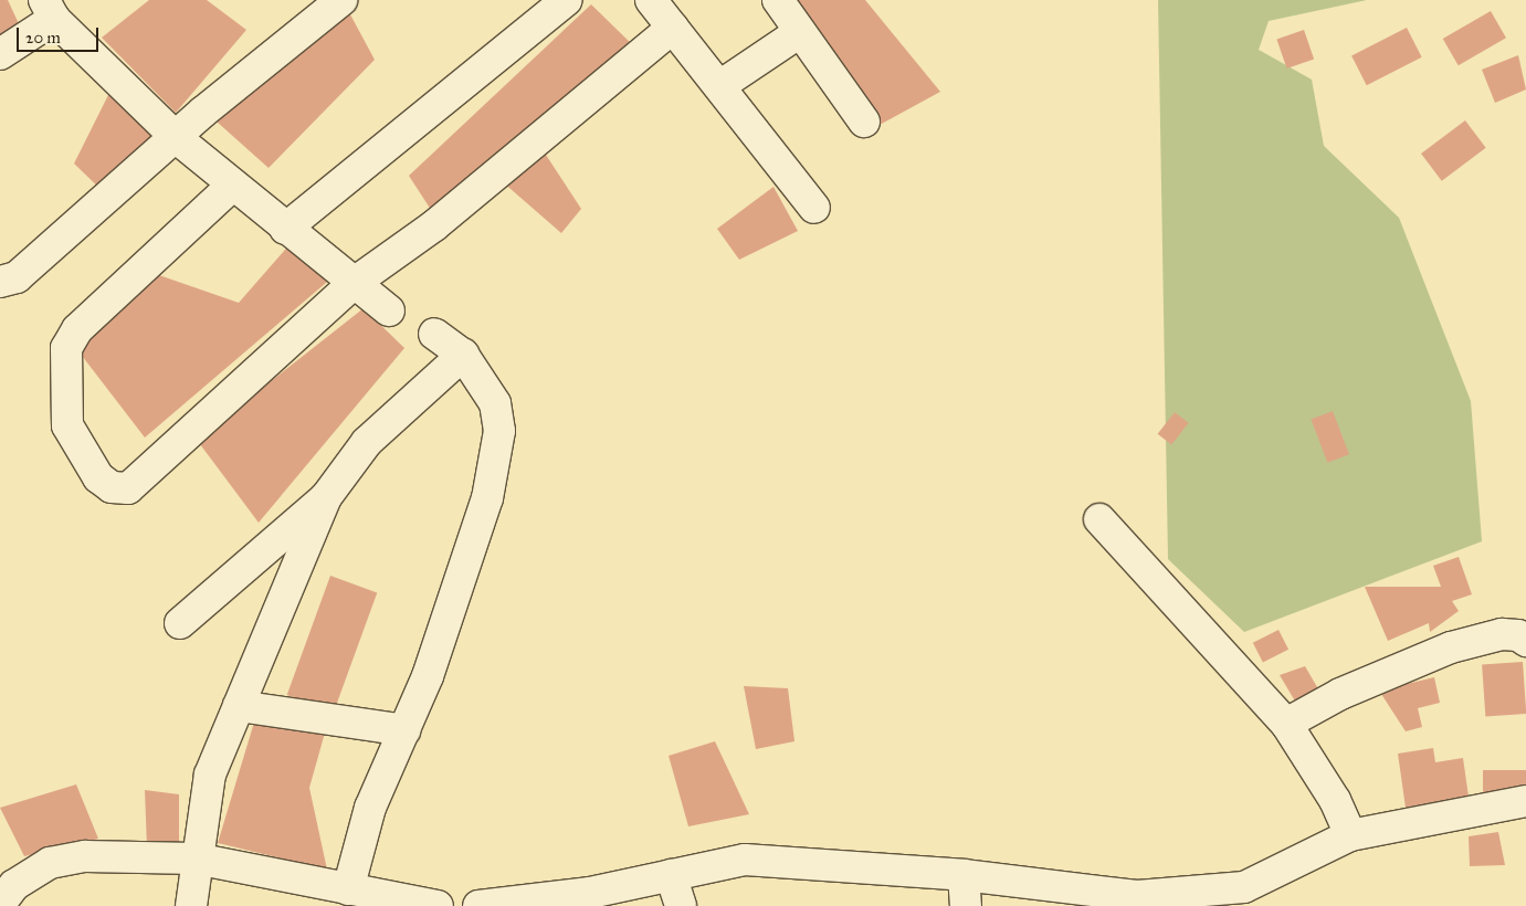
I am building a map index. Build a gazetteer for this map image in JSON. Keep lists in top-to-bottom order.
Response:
{
  "scale_bar": "20 m"
}
